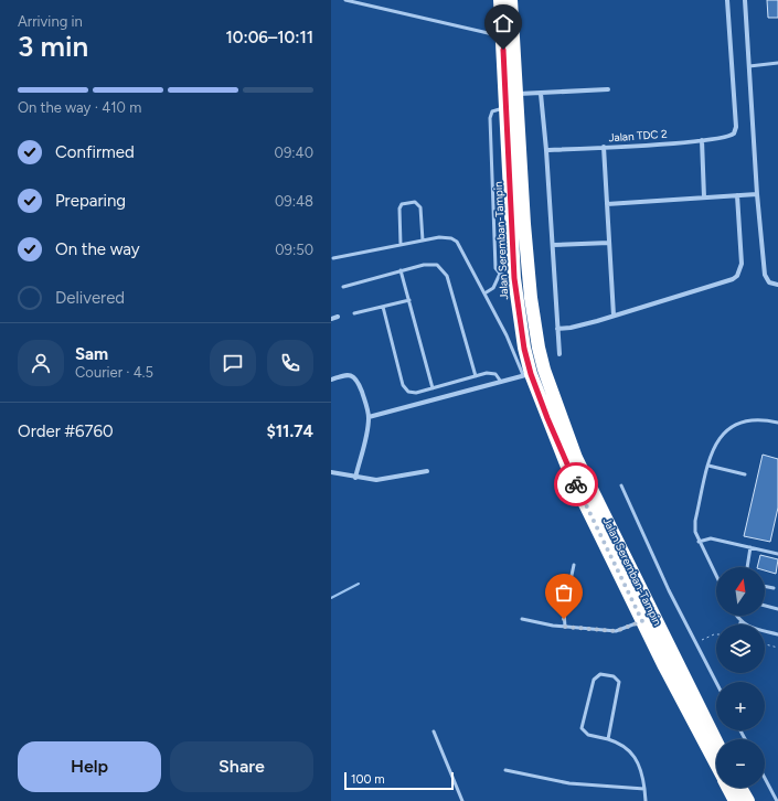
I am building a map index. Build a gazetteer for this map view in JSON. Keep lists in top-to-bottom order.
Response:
{
  "streets": {
    "highway": ["Jalan Seremban-Tampin"],
    "street": ["Jalan TDC 2"]
  },
  "scale_bar": "100 m",
  "north": "top",
  "page": {
    "heading": ["3 min", "Arriving in", "10:06–10:11"],
    "panel": [
      "Sam",
      "Courier · 4.5",
      "Order #6760",
      "$11.74"
    ],
    "bar": "On the way · 410 m",
    "list": [
      ["Confirmed", "09:40"],
      ["Preparing", "09:48"],
      ["On the way", "09:50"],
      "Delivered"
    ],
    "map_buttons": ["+", "−"],
    "buttons": ["Help", "Share"],
    "scale": "100 m"
  }
}
